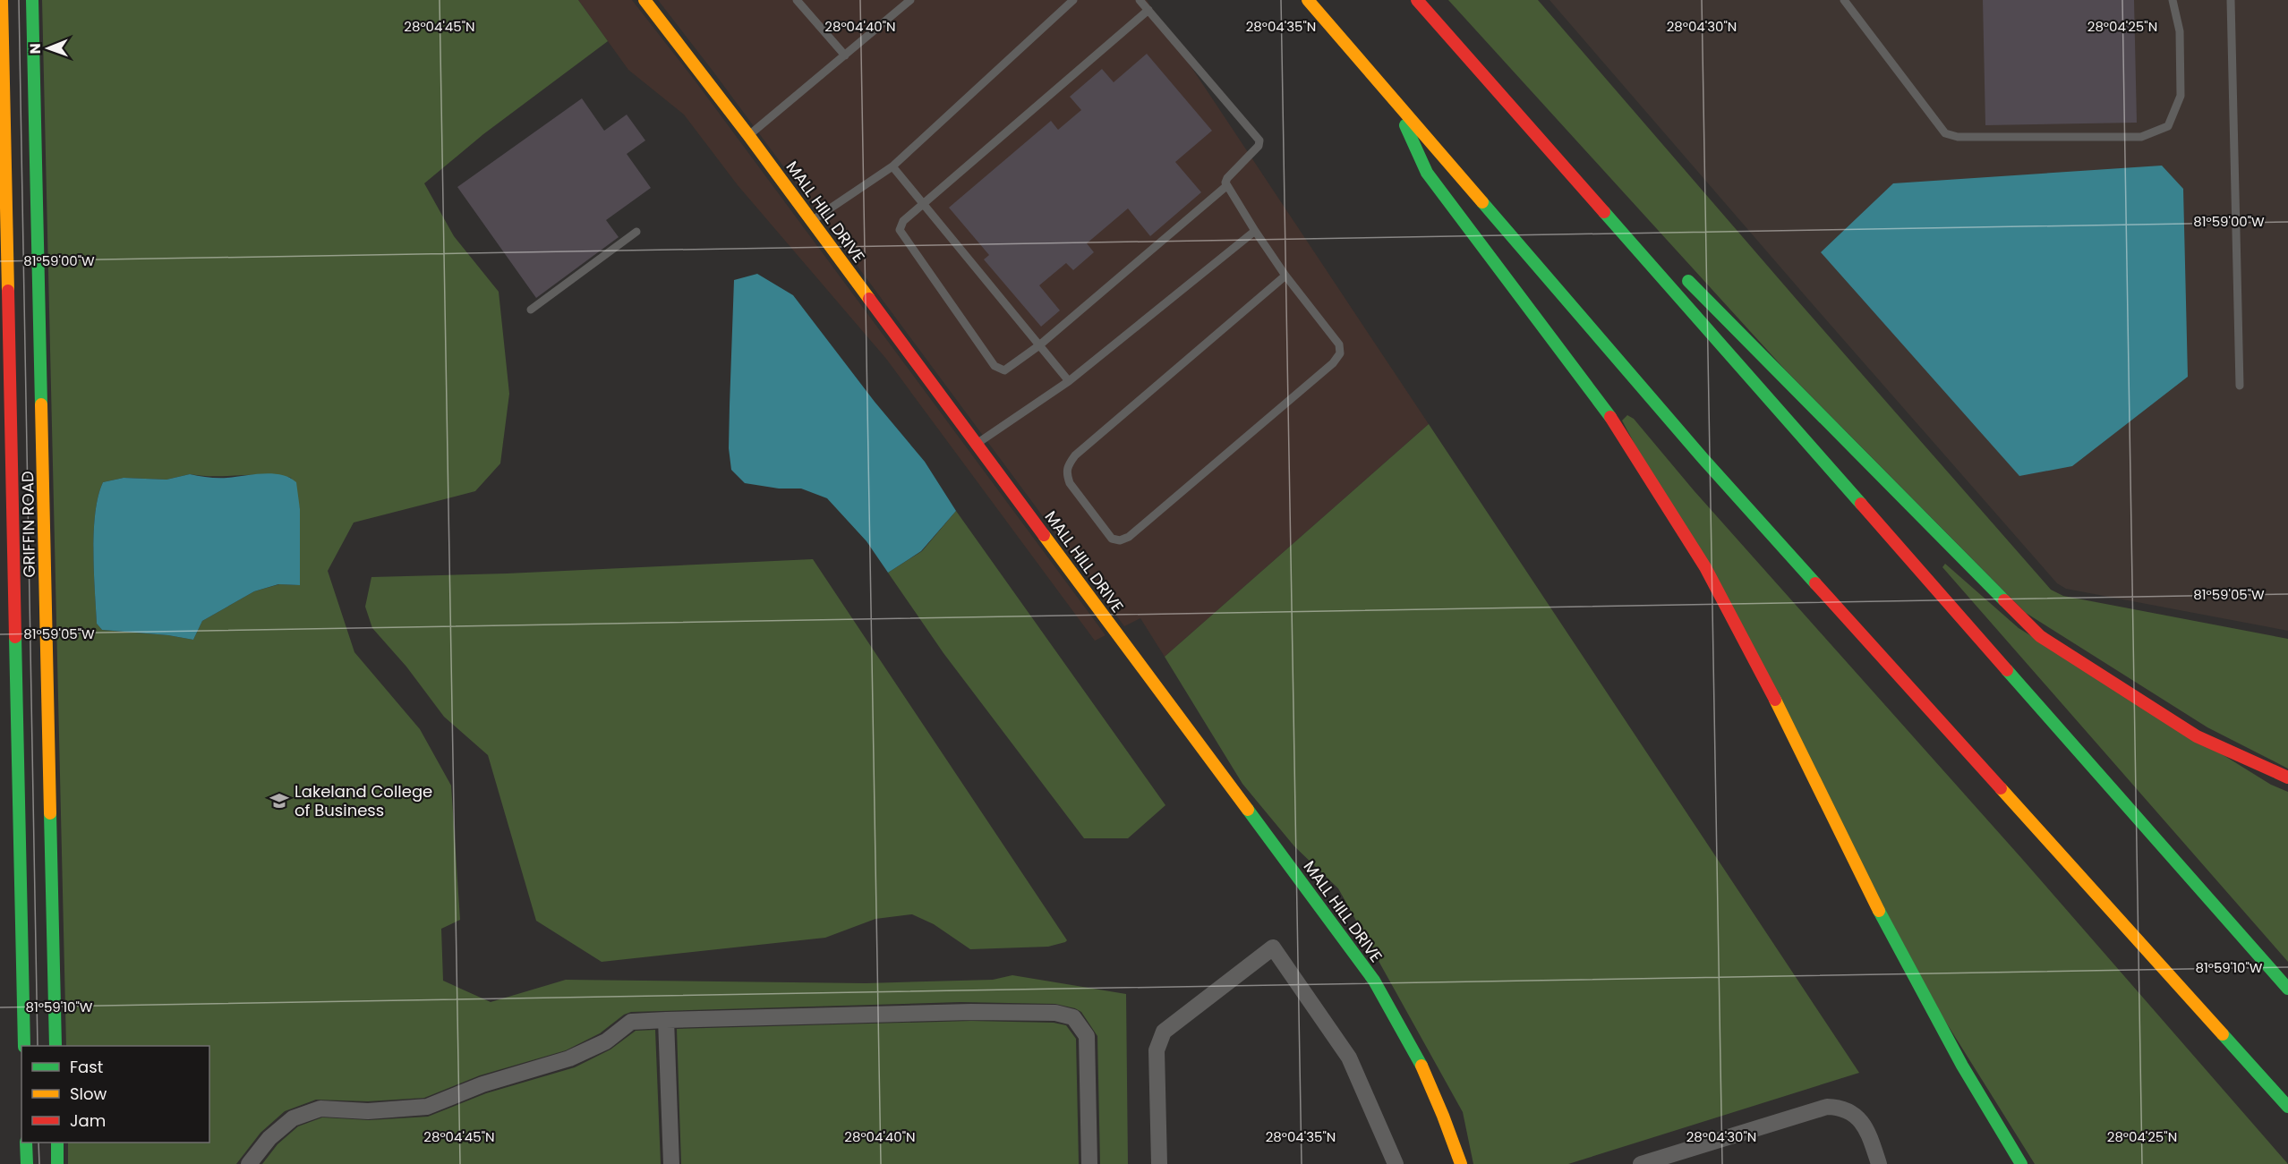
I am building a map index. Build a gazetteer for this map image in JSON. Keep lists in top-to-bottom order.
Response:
{
  "streets": {
    "main road": ["MALL HILL DRIVE", "GRIFFIN ROAD"]
  },
  "places": {
    "school or university": ["Lakeland College of Business"]
  },
  "legend": ["Fast", "Slow", "Jam"],
  "north": "left",
  "coordinates": [
    "28°04'45\"N",
    "28°04'40\"N",
    "28°04'35\"N",
    "28°04'30\"N",
    "28°04'25\"N",
    "81°59'00\"W",
    "81°59'05\"W",
    "81°59'10\"W"
  ]
}
